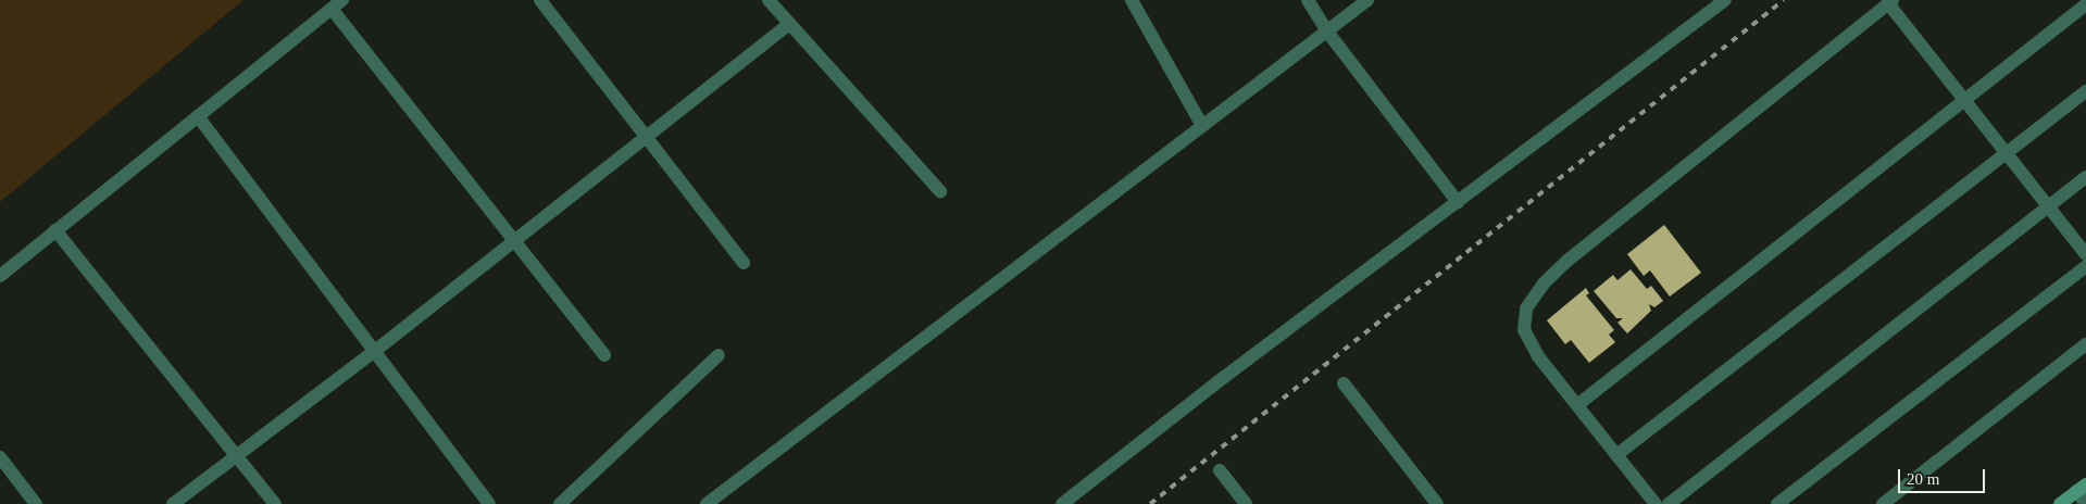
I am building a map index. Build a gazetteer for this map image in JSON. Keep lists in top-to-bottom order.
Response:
{
  "scale_bar": "20 m"
}
